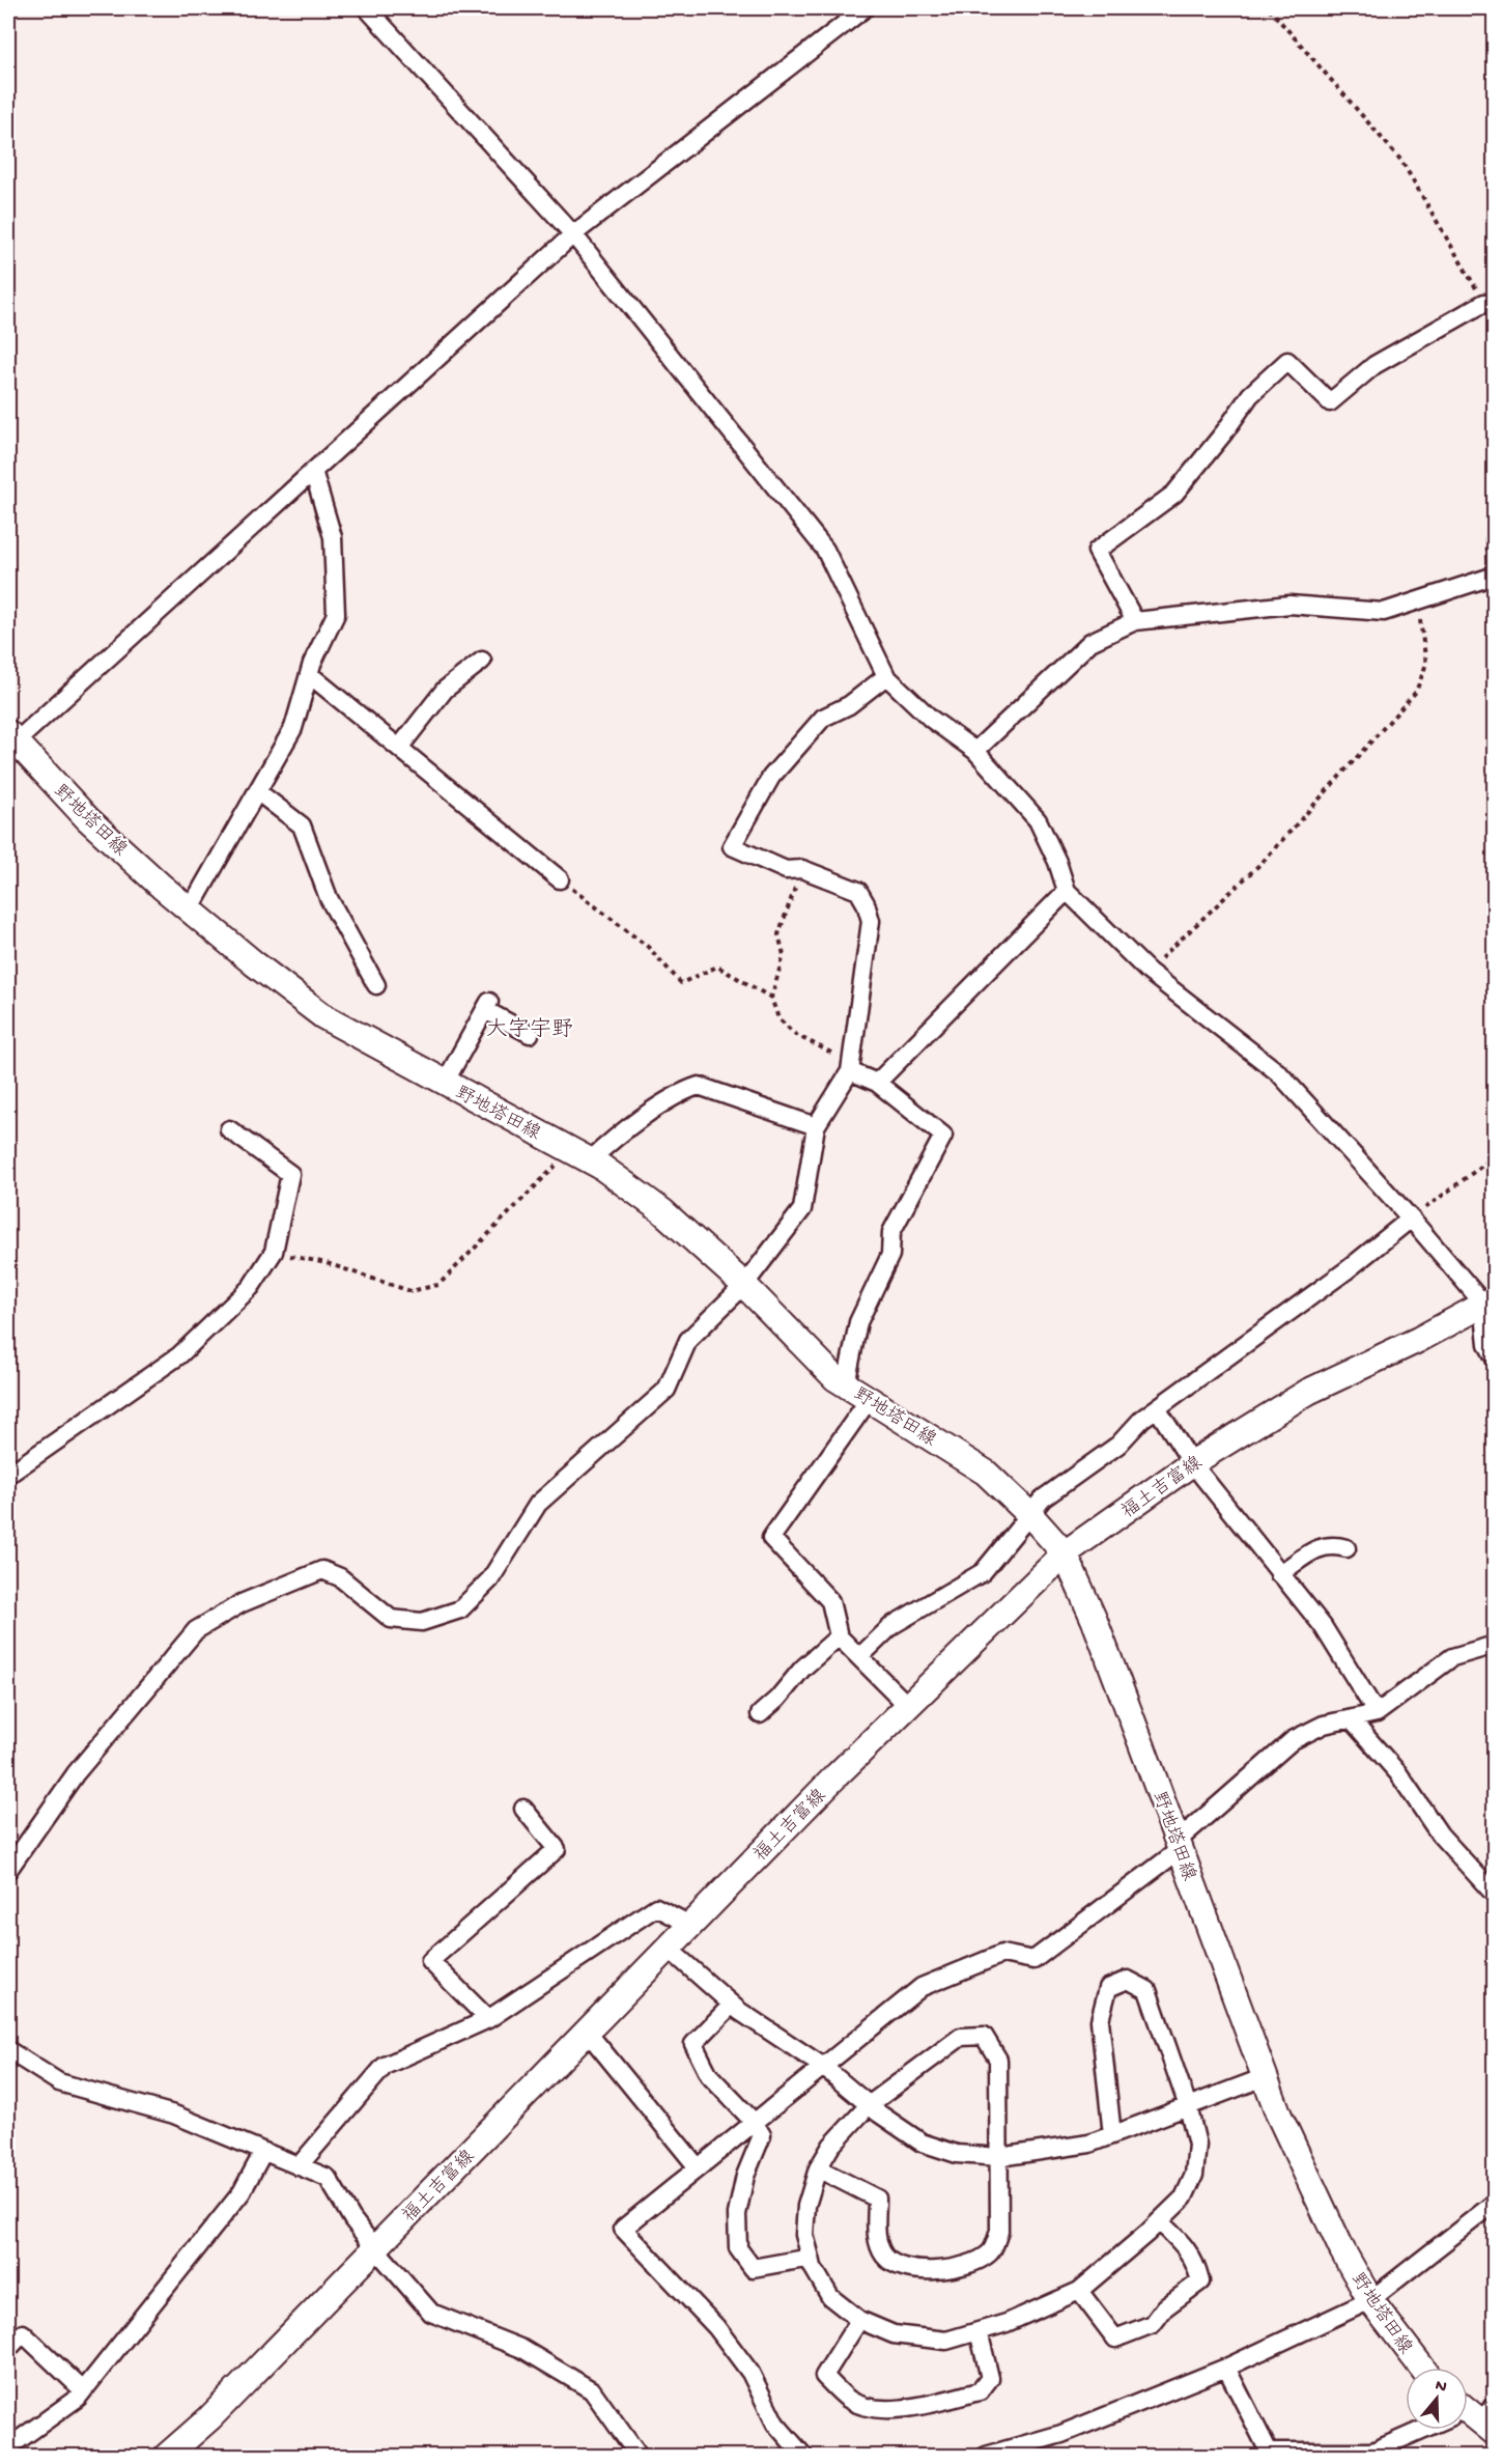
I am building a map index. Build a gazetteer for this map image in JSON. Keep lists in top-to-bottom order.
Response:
{
  "streets": {
    "main road": ["野地塔田線", "福土吉富線"]
  },
  "crossings": [
    ["野地塔田線", "福土吉富線"]
  ],
  "districts": ["大字宇野"],
  "north": "top"
}
